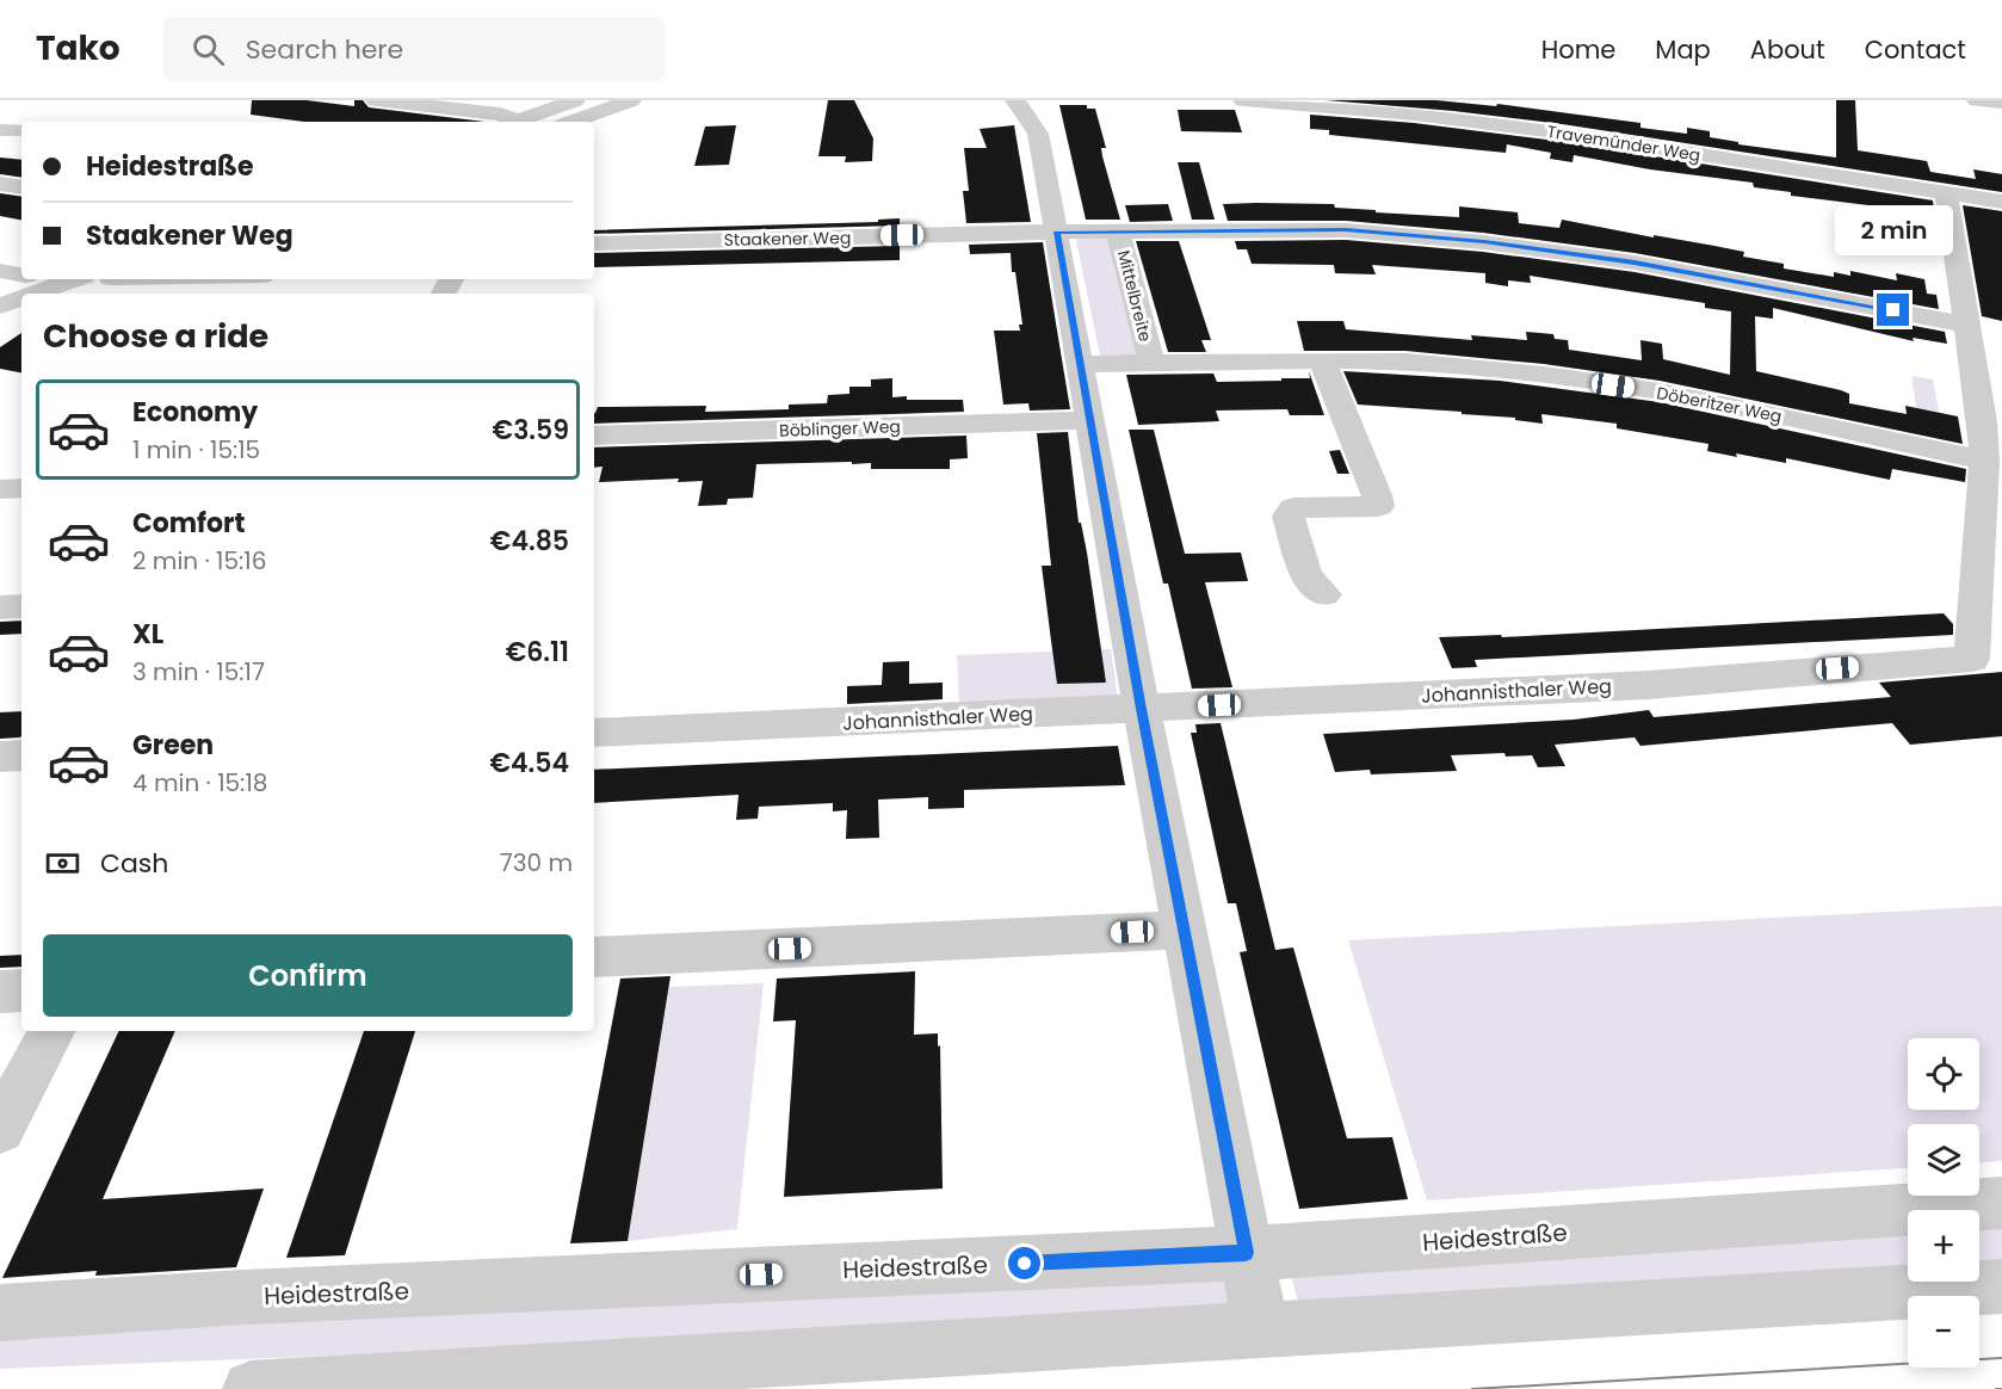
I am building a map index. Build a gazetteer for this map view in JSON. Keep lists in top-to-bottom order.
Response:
{
  "streets": {
    "street": [
      "Travemünder Weg",
      "Staakener Weg",
      "Mittelbreite",
      "Döberitzer Weg",
      "Böblinger Weg",
      "Johannisthaler Weg",
      "Heidestraße"
    ]
  },
  "crossings": [
    ["Travemünder Weg", "Johannisthaler Weg"],
    ["Staakener Weg", "Mittelbreite"],
    ["Staakener Weg", "Johannisthaler Weg"],
    ["Mittelbreite", "Döberitzer Weg"],
    ["Döberitzer Weg", "Johannisthaler Weg"]
  ],
  "page": {
    "header": "Tako",
    "search": "Search here",
    "nav": [
      "Home",
      "Map",
      "About",
      "Contact"
    ],
    "banner": ["Heidestraße", "Staakener Weg"],
    "bubble": "2 min",
    "heading": "Choose a ride",
    "list": [
      {
        "name": "Economy",
        "note": "1 min · 15:15",
        "value": "€3.59"
      },
      {
        "name": "Comfort",
        "note": "2 min · 15:16",
        "value": "€4.85"
      },
      {
        "name": "XL",
        "note": "3 min · 15:17",
        "value": "€6.11"
      },
      {
        "name": "Green",
        "note": "4 min · 15:18",
        "value": "€4.54"
      }
    ],
    "pay": ["Cash", "730 m"],
    "buttons": "Confirm",
    "map_buttons": ["+", "−"]
  }
}
